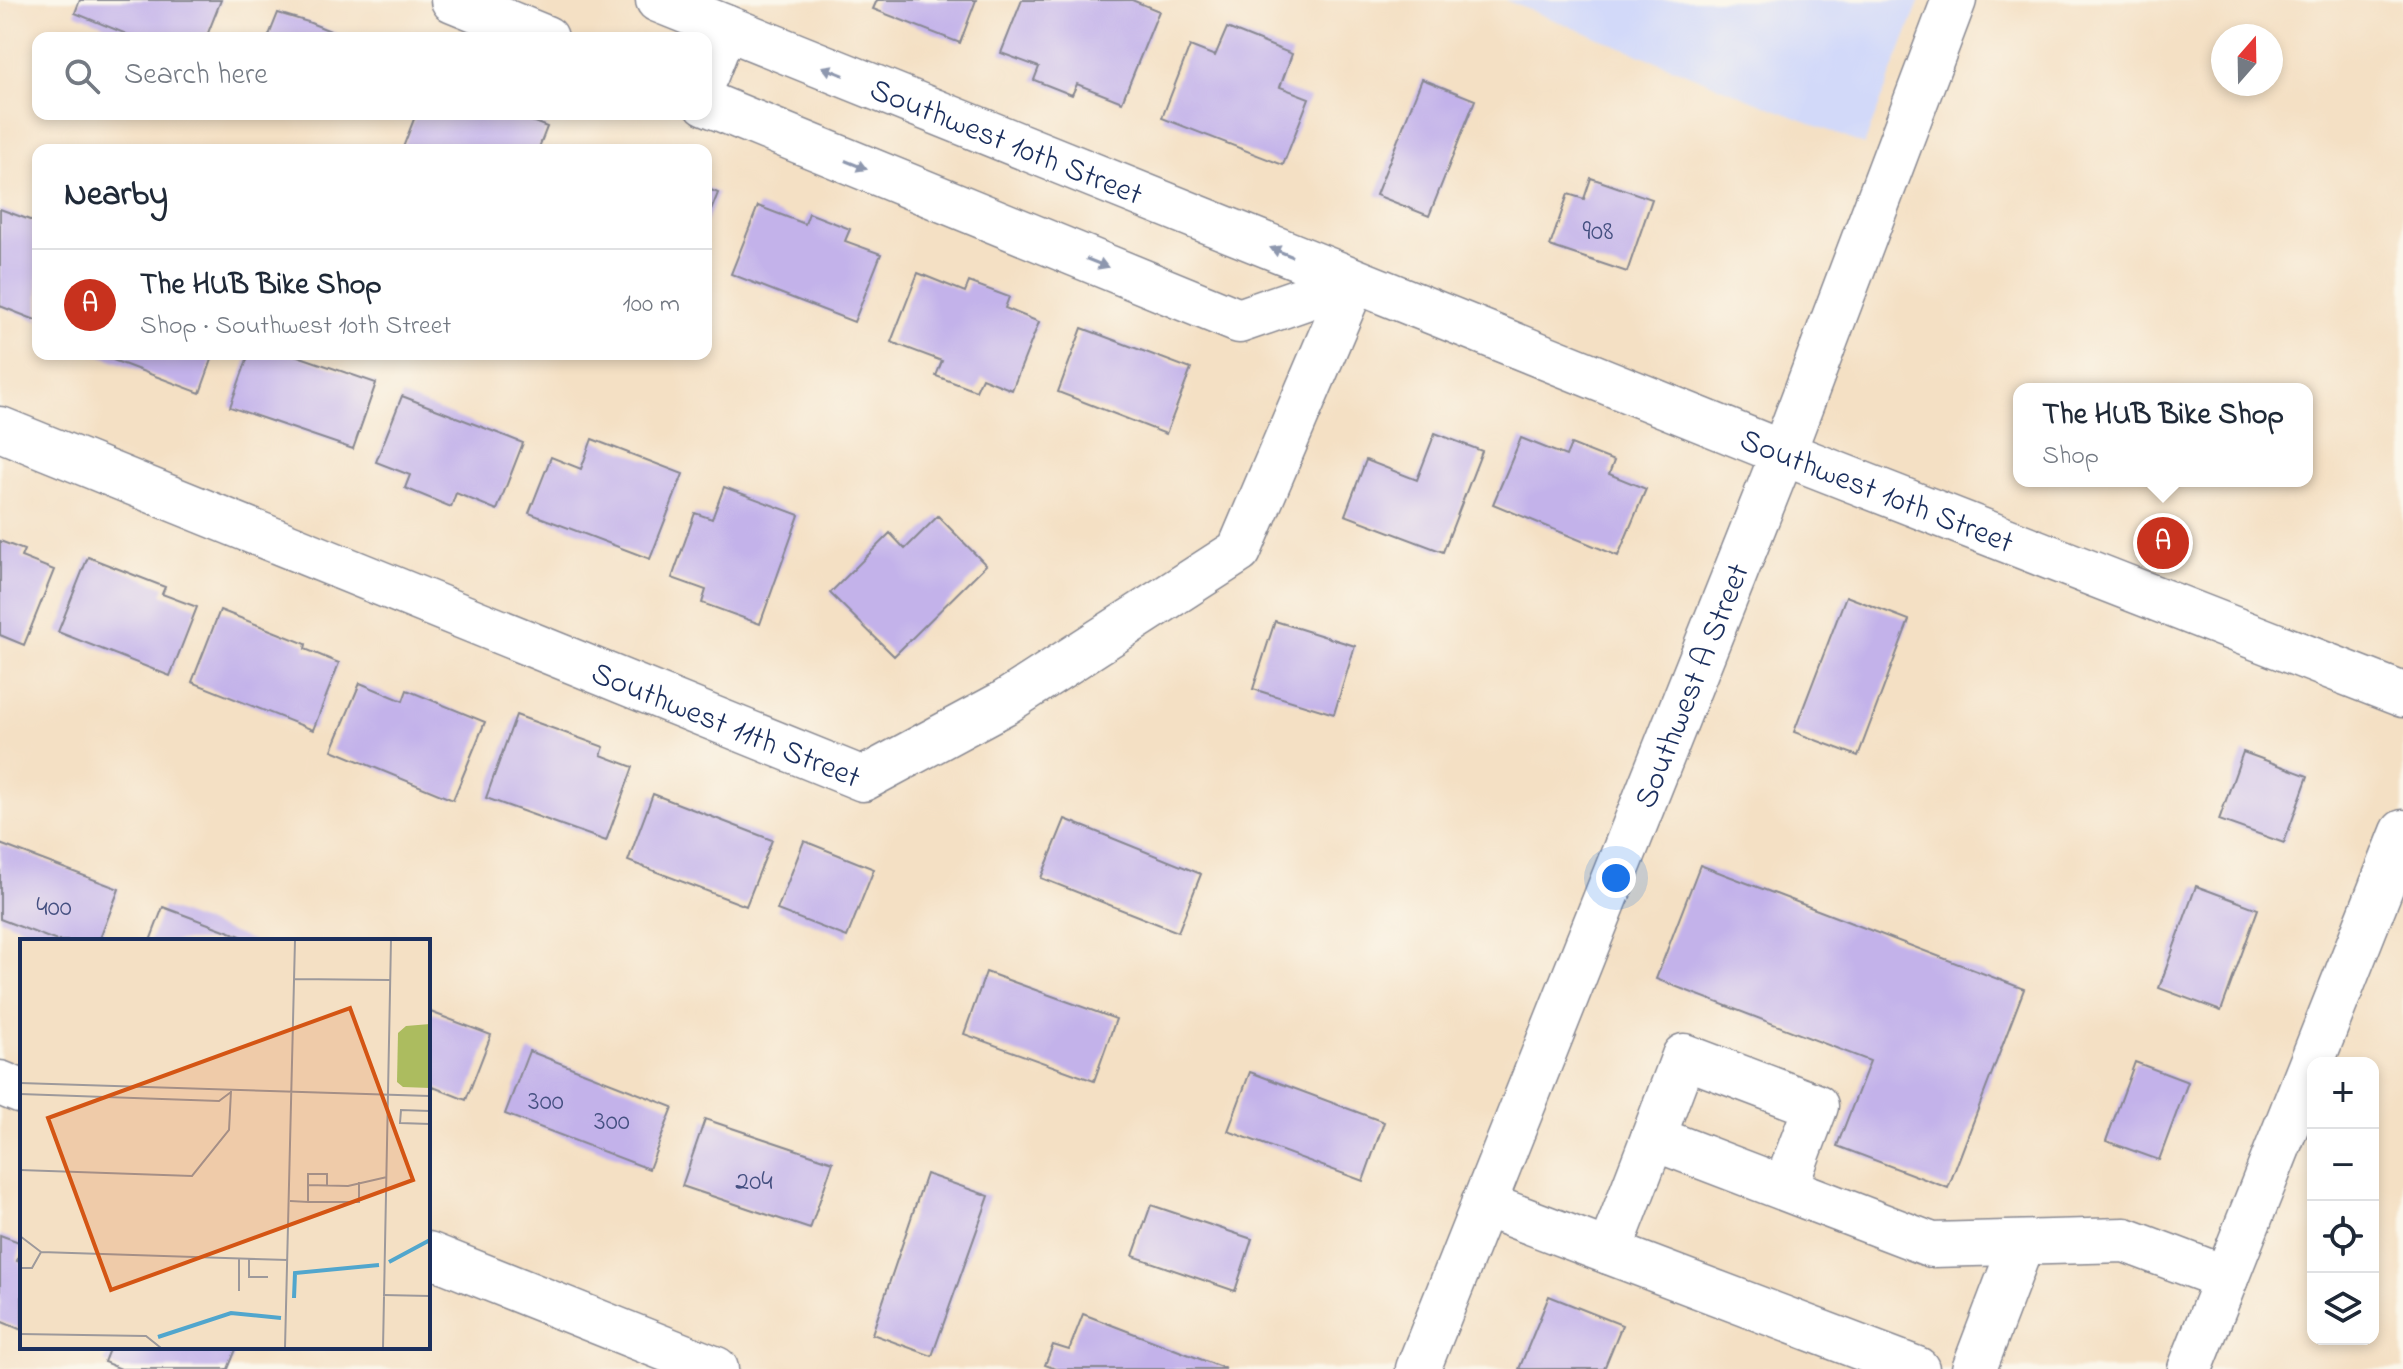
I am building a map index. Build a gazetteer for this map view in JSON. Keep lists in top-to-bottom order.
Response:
{
  "streets": {
    "street": ["Southwest 10th Street", "Southwest A Street", "Southwest 11th Street"]
  },
  "crossings": [
    ["Southwest 10th Street", "Southwest A Street"],
    ["Southwest 10th Street", "Southwest 11th Street"]
  ],
  "house_numbers": [
    "908",
    "400",
    "300",
    "300",
    "204"
  ],
  "north": "top",
  "page": {
    "search": "Search here",
    "heading": "Nearby",
    "list": [
      {
        "mark": "A",
        "name": "The HUB Bike Shop",
        "note": "Shop · Southwest 10th Street",
        "value": "100 m"
      }
    ],
    "popup": ["The HUB Bike Shop", "Shop"],
    "pins": "A",
    "map_buttons": ["+", "−"]
  }
}
